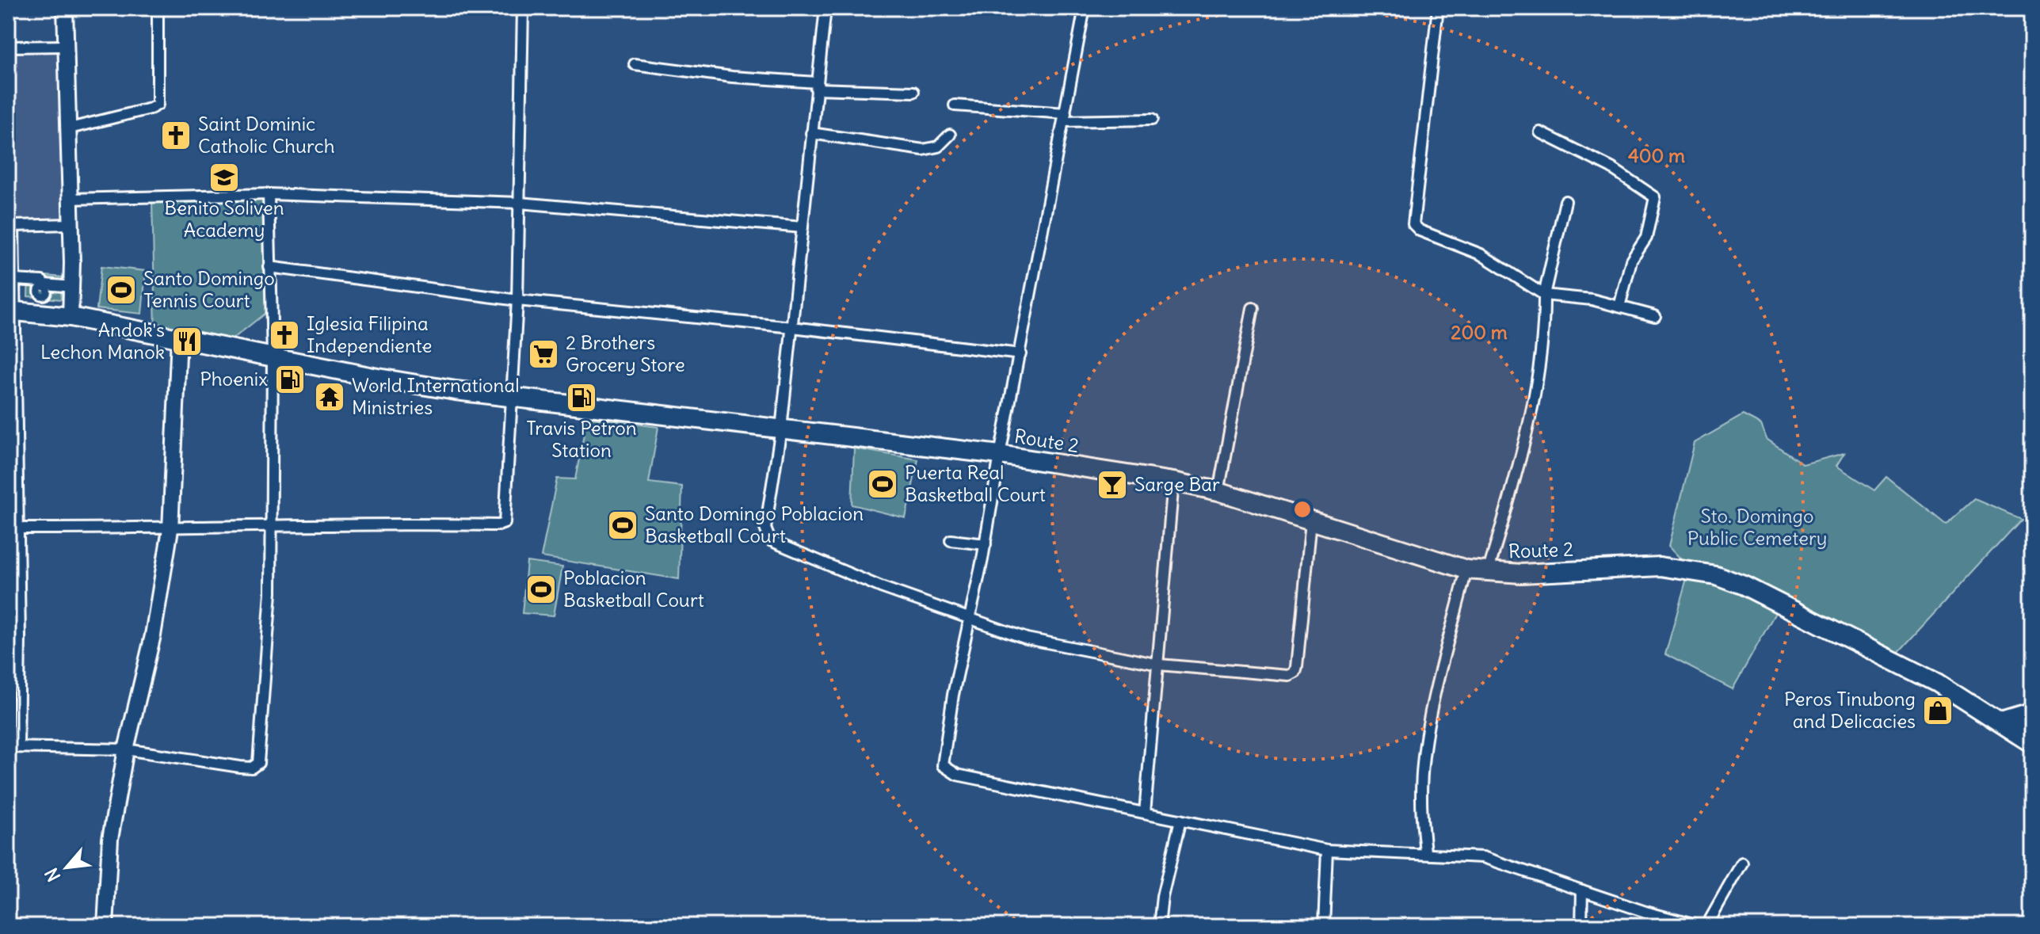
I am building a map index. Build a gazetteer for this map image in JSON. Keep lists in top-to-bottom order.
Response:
{
  "streets": {
    "highway": ["Route 2"]
  },
  "parks": ["Sto. Domingo Public Cemetery"],
  "places": {
    "church": ["Saint Dominic Catholic Church", "Iglesia Filipina Independiente"],
    "school or university": ["Benito Soliven Academy"],
    "sports": [
      "Santo Domingo Tennis Court",
      "Puerta Real Basketball Court",
      "Santo Domingo Poblacion Basketball Court",
      "Poblacion Basketball Court"
    ],
    "restaurant": ["Andok's Lechon Manok"],
    "supermarket": ["2 Brothers Grocery Store"],
    "fuel station": ["Phoenix", "Travis Petron Station"],
    "temple": ["World International Ministries"],
    "bar": ["Sarge Bar"],
    "shop": ["Peros Tinubong and Delicacies"]
  },
  "north": "bottom left",
  "rings": ["400 m", "200 m"]
}
